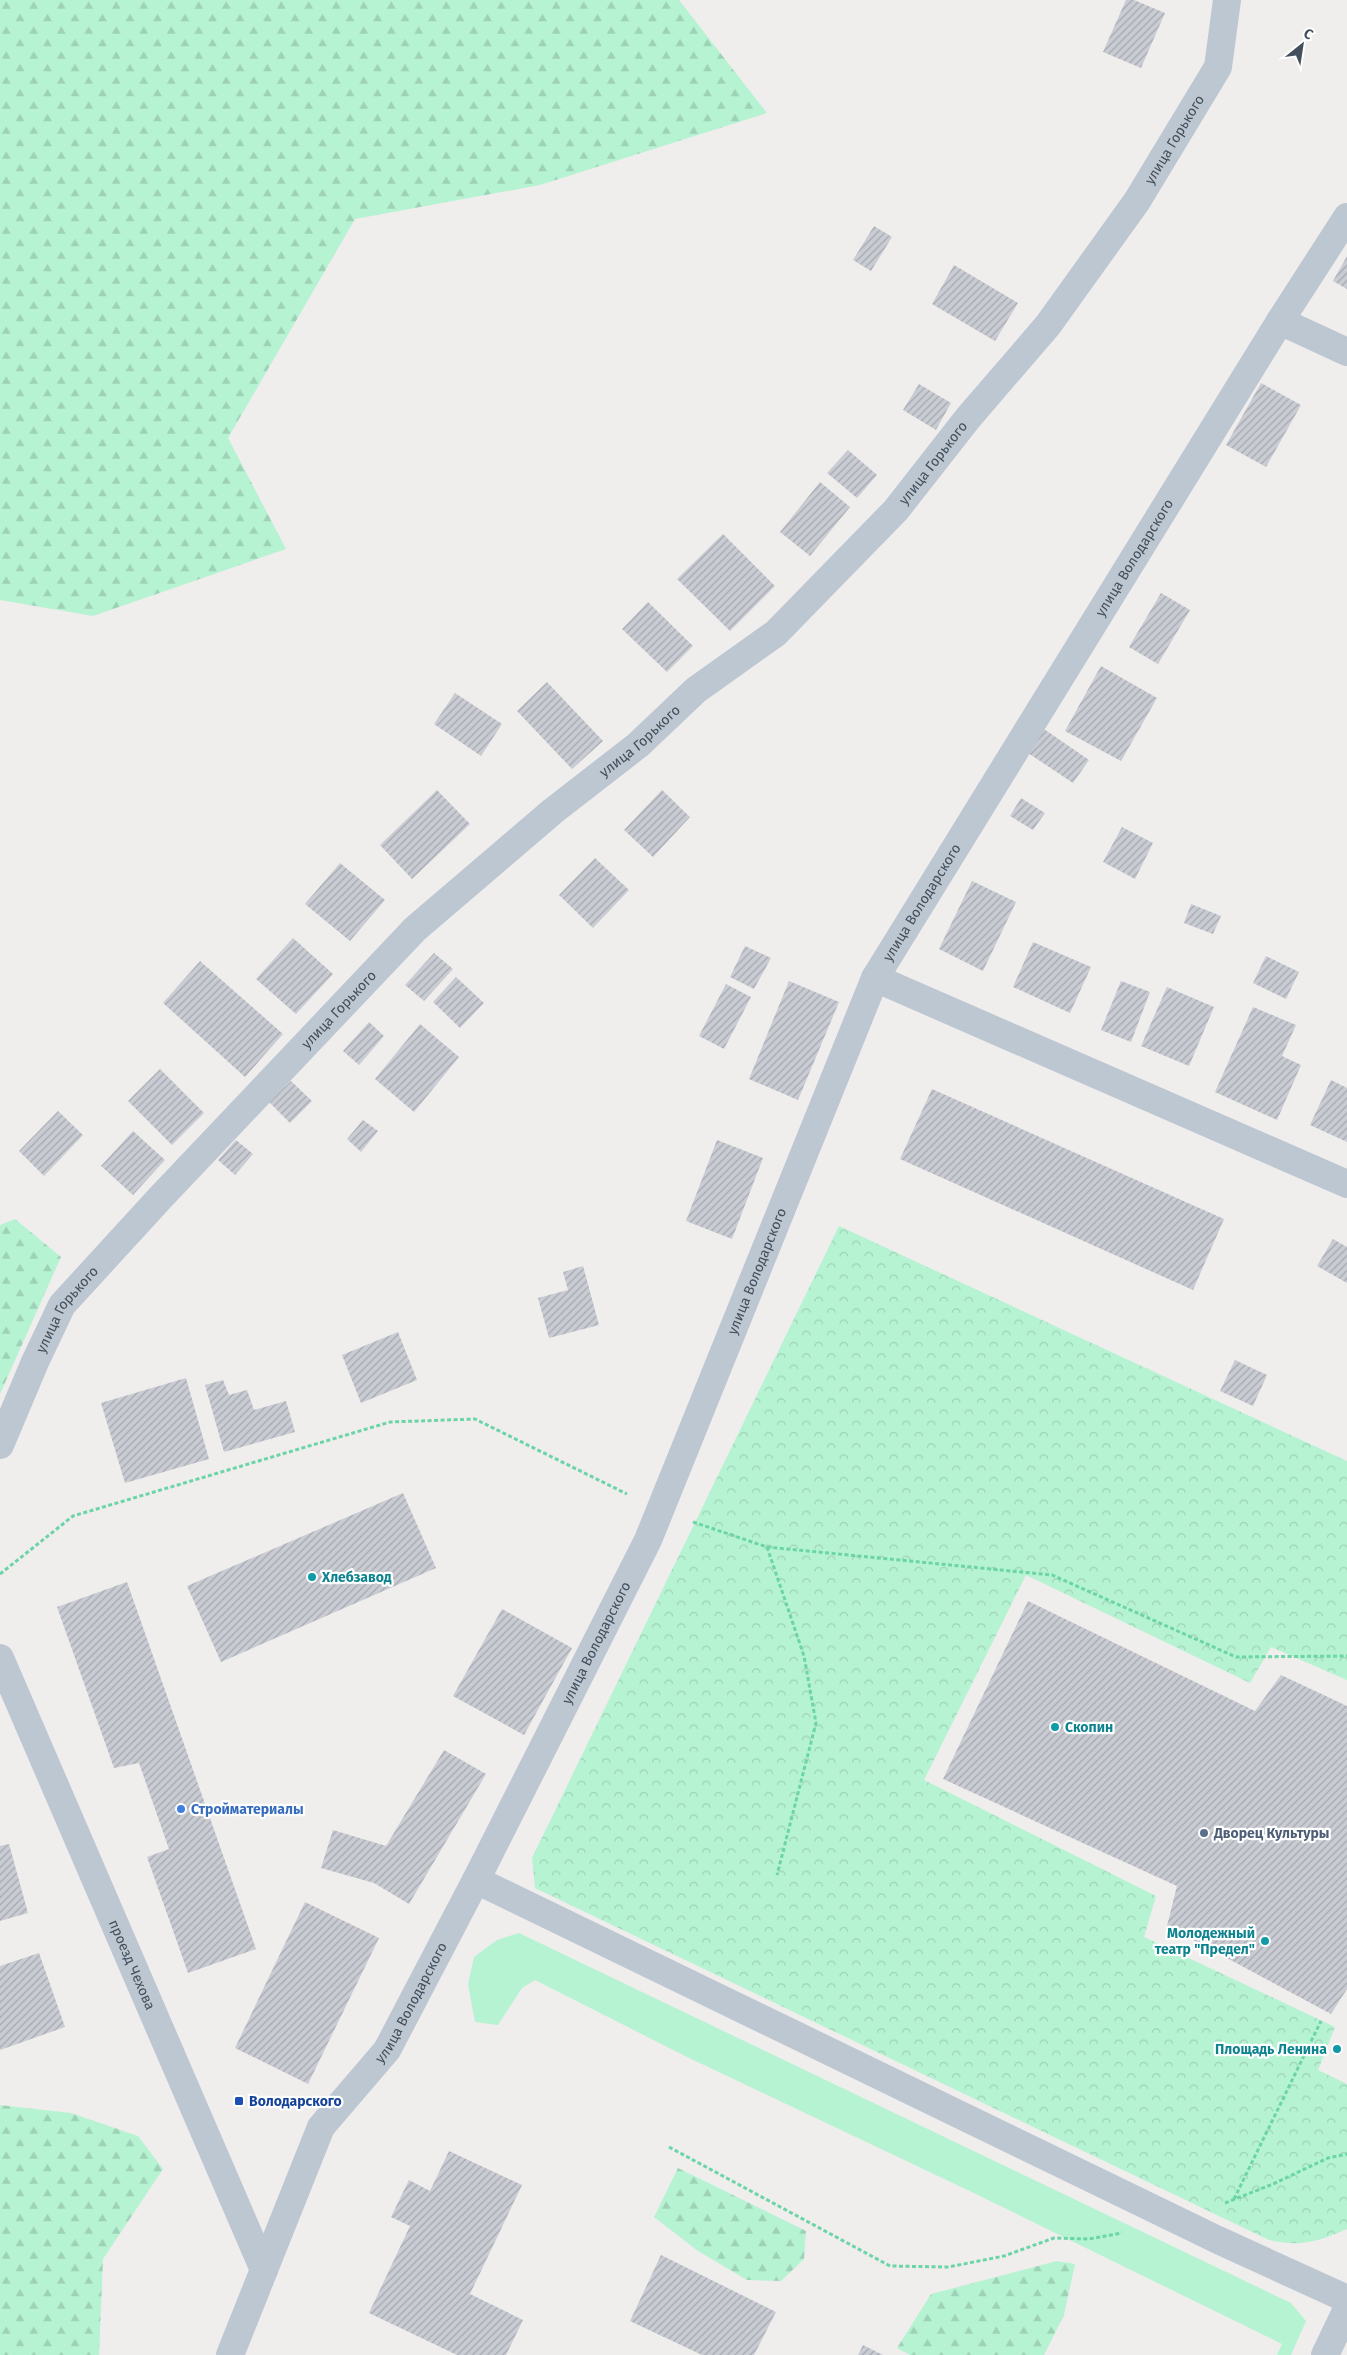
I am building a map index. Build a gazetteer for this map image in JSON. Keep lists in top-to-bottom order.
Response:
{
  "streets": {
    "street": ["улица Горького", "улица Володарского", "проезд Чехова"]
  },
  "crossings": [
    ["улица Володарского", "проезд Чехова"]
  ],
  "places": {
    "other": [
      "Хлебзавод",
      "Скопин",
      "Стройматериалы",
      "Дворец Культуры",
      "Молодежный театр \"Предел\"",
      "Площадь Ленина"
    ],
    "transit": ["Володарского"]
  },
  "north": "top right"
}
